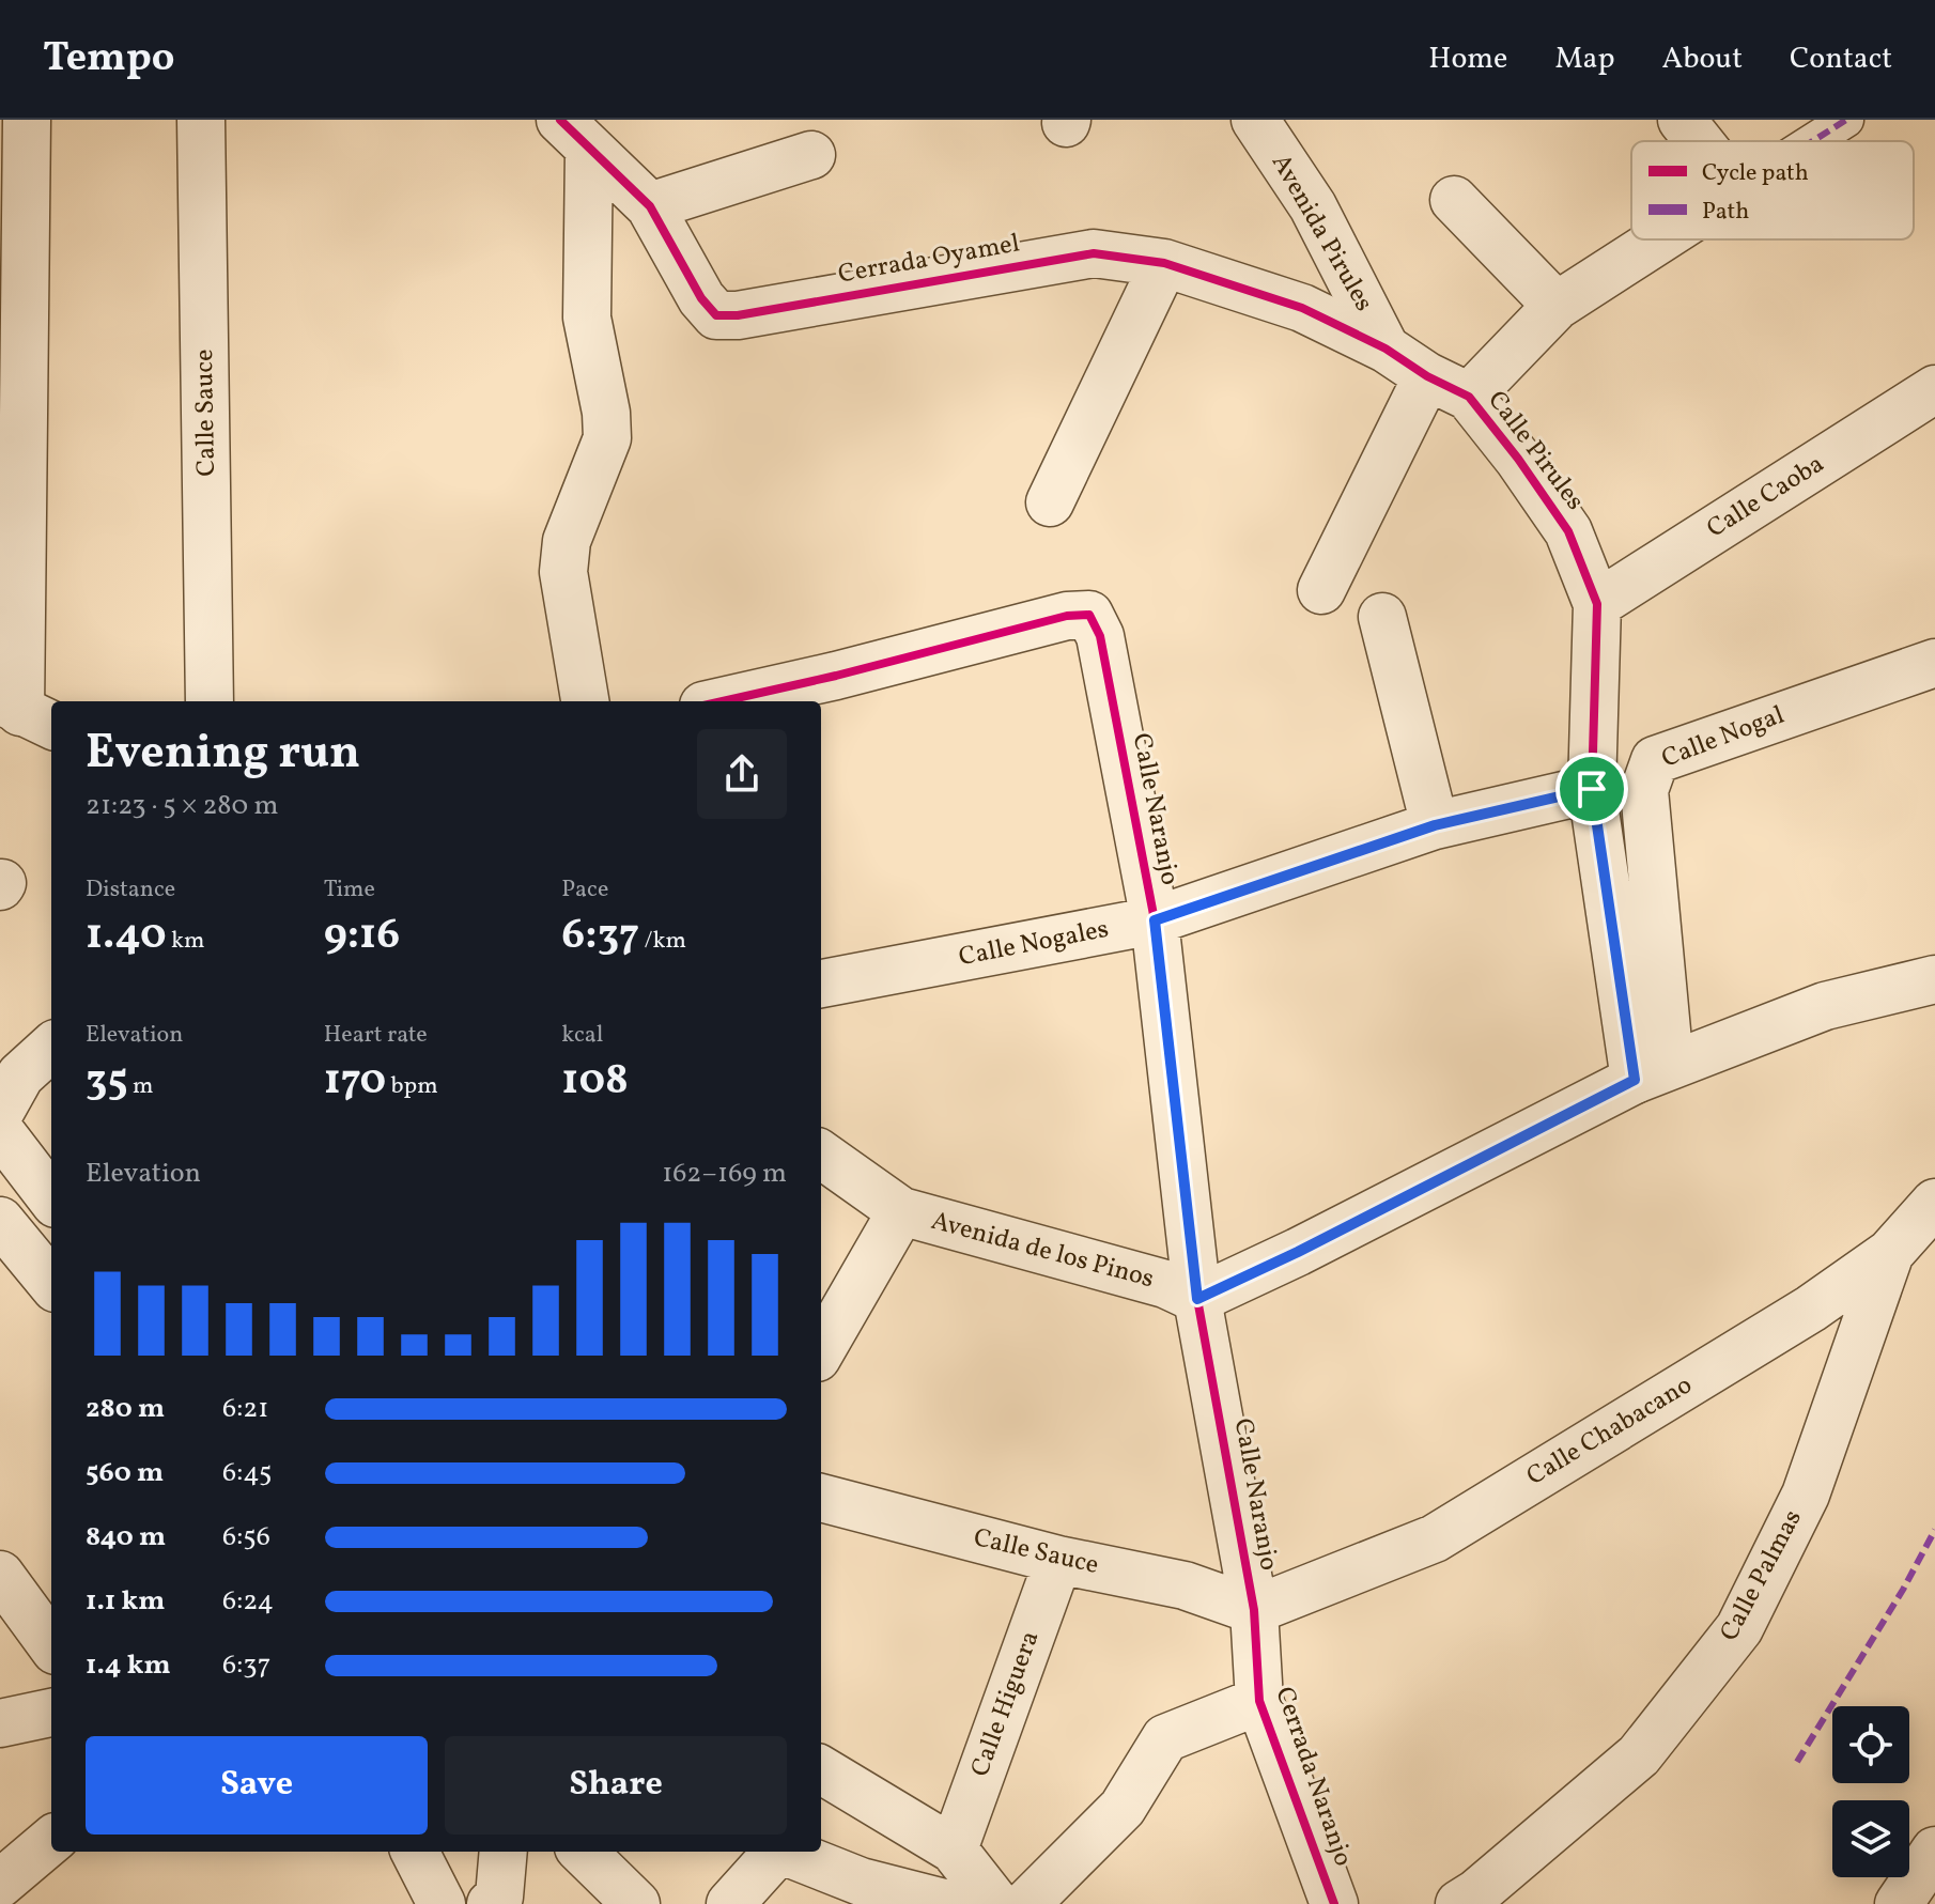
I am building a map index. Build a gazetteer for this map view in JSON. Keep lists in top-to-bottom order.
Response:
{
  "streets": {
    "street": [
      "Avenida Pirules",
      "Cerrada Oyamel",
      "Calle Sauce",
      "Calle Pirules",
      "Calle Caoba",
      "Calle Nogal",
      "Calle Naranjo",
      "Calle Nogales",
      "Avenida de los Pinos",
      "Calle Chabacano",
      "Calle Palmas",
      "Calle Higuera",
      "Cerrada Naranjo"
    ]
  },
  "crossings": [
    ["Avenida Pirules", "Cerrada Oyamel"],
    ["Avenida Pirules", "Calle Pirules"],
    ["Cerrada Oyamel", "Calle Pirules"],
    ["Calle Sauce", "Calle Naranjo"],
    ["Calle Sauce", "Calle Chabacano"],
    ["Calle Sauce", "Calle Higuera"],
    ["Calle Sauce", "Cerrada Naranjo"],
    ["Calle Pirules", "Calle Caoba"],
    ["Calle Pirules", "Calle Nogal"],
    ["Calle Pirules", "Calle Nogales"],
    ["Calle Naranjo", "Calle Nogales"],
    ["Calle Naranjo", "Avenida de los Pinos"],
    ["Calle Naranjo", "Calle Chabacano"],
    ["Calle Naranjo", "Cerrada Naranjo"],
    ["Calle Chabacano", "Calle Palmas"],
    ["Calle Chabacano", "Cerrada Naranjo"]
  ],
  "legend": ["Cycle path", "Path"],
  "page": {
    "header": "Tempo",
    "nav": [
      "Home",
      "Map",
      "About",
      "Contact"
    ],
    "heading": ["Evening run", "21:23 · 5 × 280 m"],
    "stats": [
      ["Distance", "1.40 km"],
      ["Time", "9:16"],
      ["Pace", "6:37 /km"],
      ["Elevation", "35 m"],
      ["Heart rate", "170 bpm"],
      ["kcal", "108"]
    ],
    "chart": ["Elevation", "162–169 m"],
    "list": [
      {
        "name": "280 m",
        "note": "6:21"
      },
      {
        "name": "560 m",
        "note": "6:45"
      },
      {
        "name": "840 m",
        "note": "6:56"
      },
      {
        "name": "1.1 km",
        "note": "6:24"
      },
      {
        "name": "1.4 km",
        "note": "6:37"
      }
    ],
    "buttons": ["Save", "Share"]
  }
}
